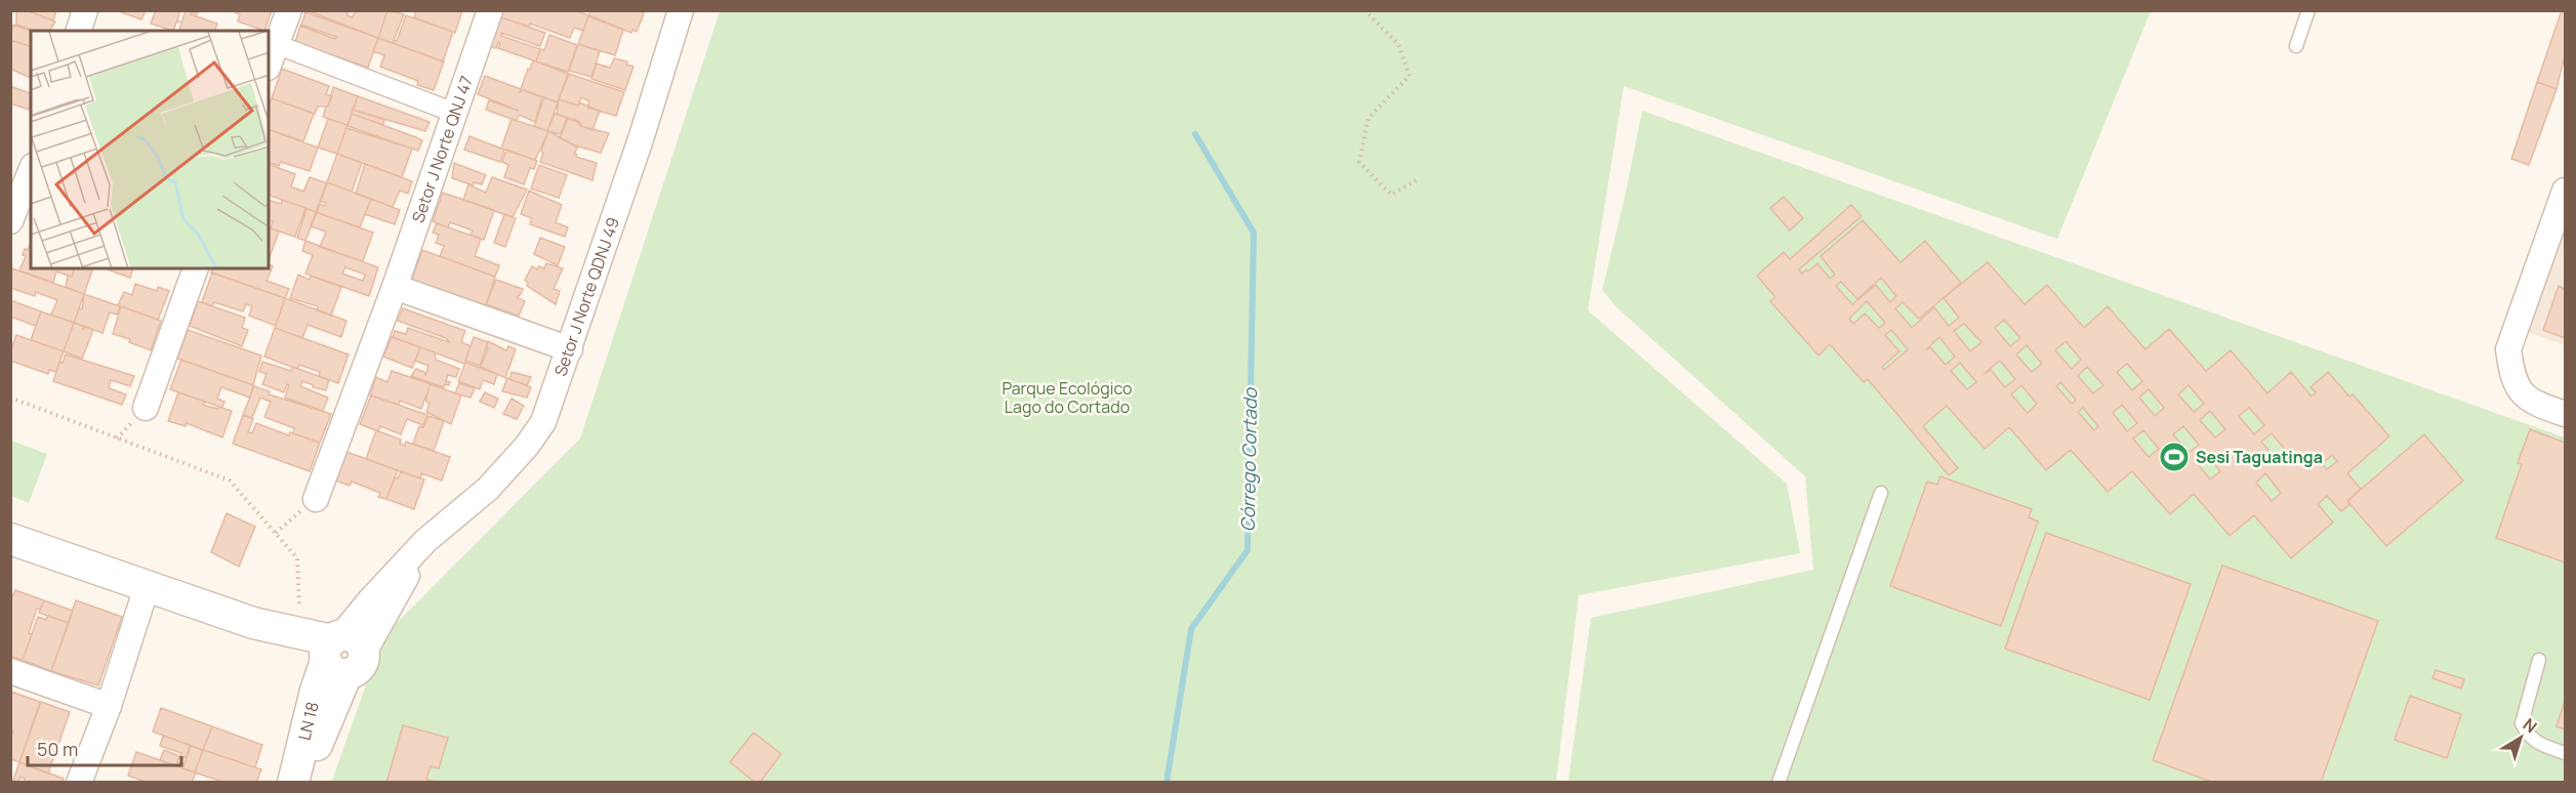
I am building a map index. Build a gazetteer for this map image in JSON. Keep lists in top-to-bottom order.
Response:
{
  "streets": {
    "street": ["Setor J Norte QNJ 47", "Setor J Norte QDNJ 49", "LN 18"]
  },
  "crossings": [
    ["Setor J Norte QDNJ 49", "LN 18"]
  ],
  "water": ["Córrego Cortado"],
  "parks": ["Parque Ecológico Lago do Cortado"],
  "places": {
    "sports": ["Sesi Taguatinga"]
  },
  "scale_bar": "50 m",
  "north": "top right"
}
